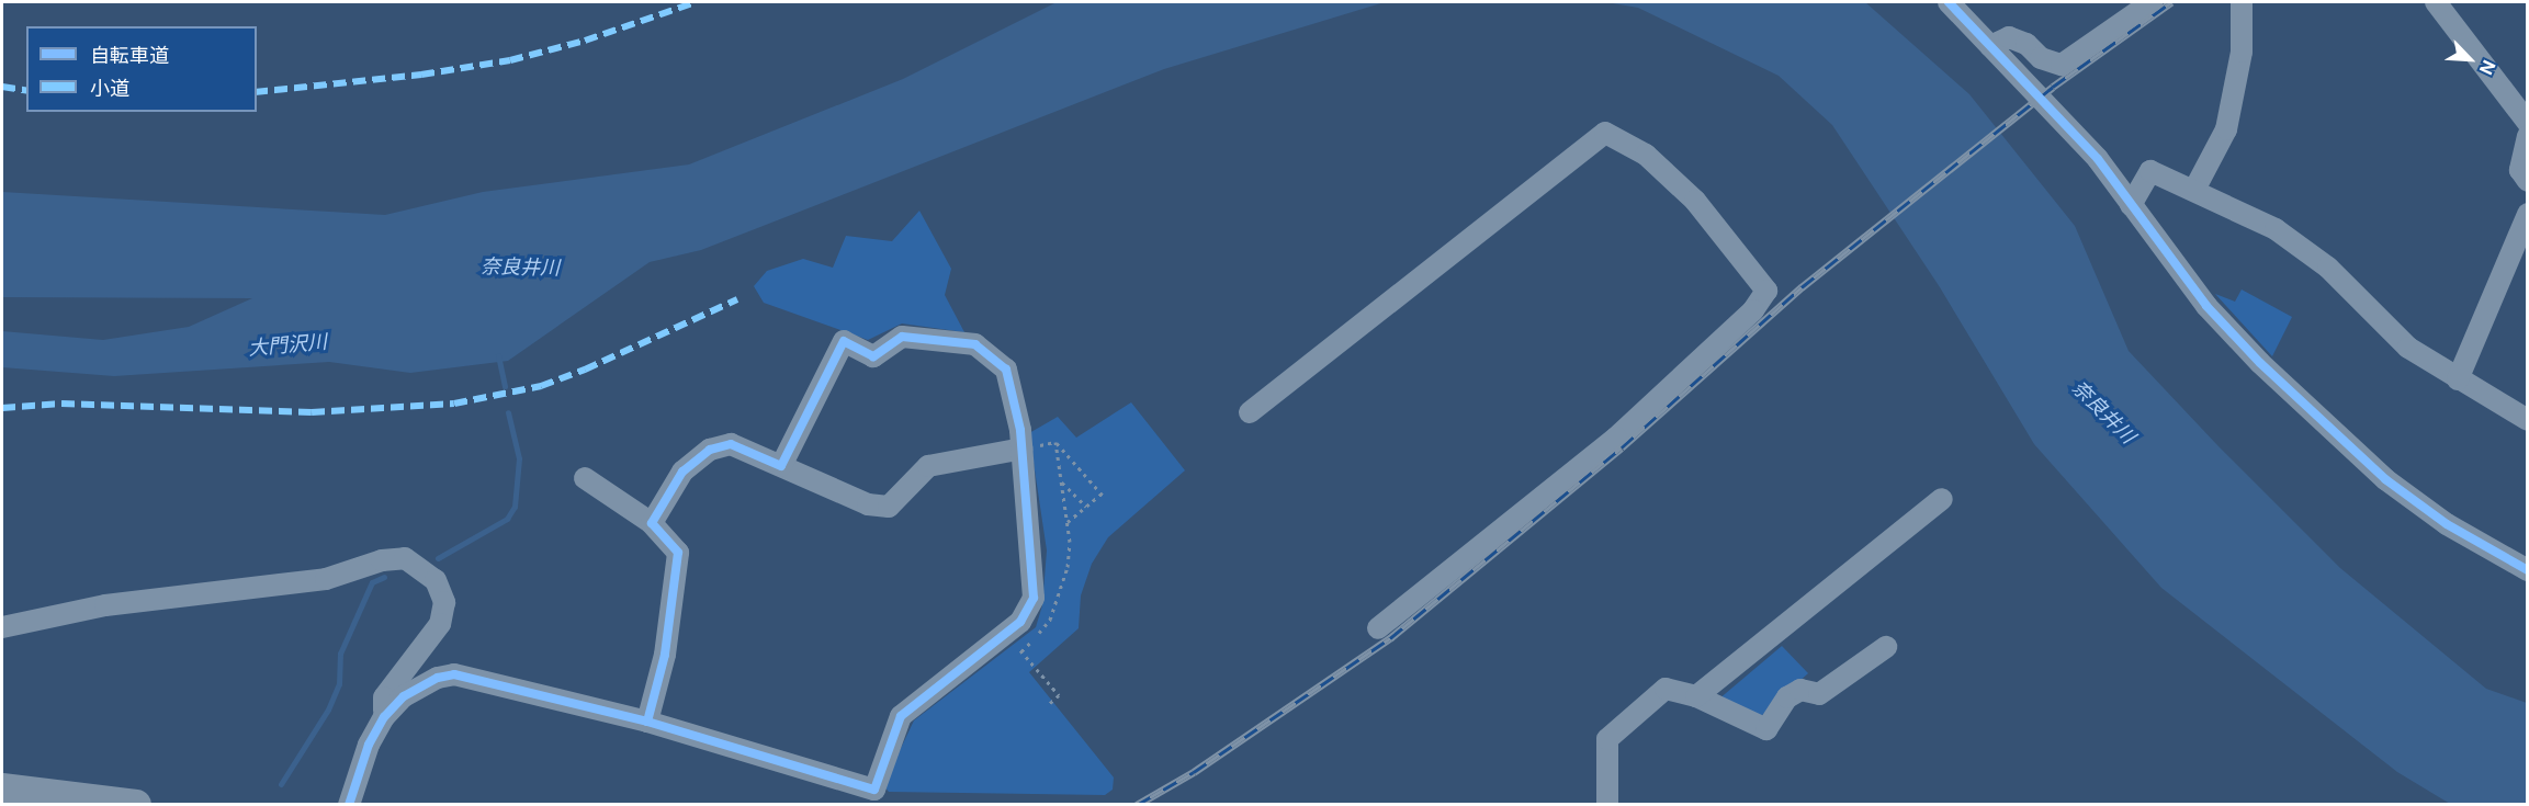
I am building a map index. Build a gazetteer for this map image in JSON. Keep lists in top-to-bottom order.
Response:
{
  "water": ["奈良井川", "大門沢川"],
  "legend": ["自転車道", "小道"],
  "north": "bottom right"
}
